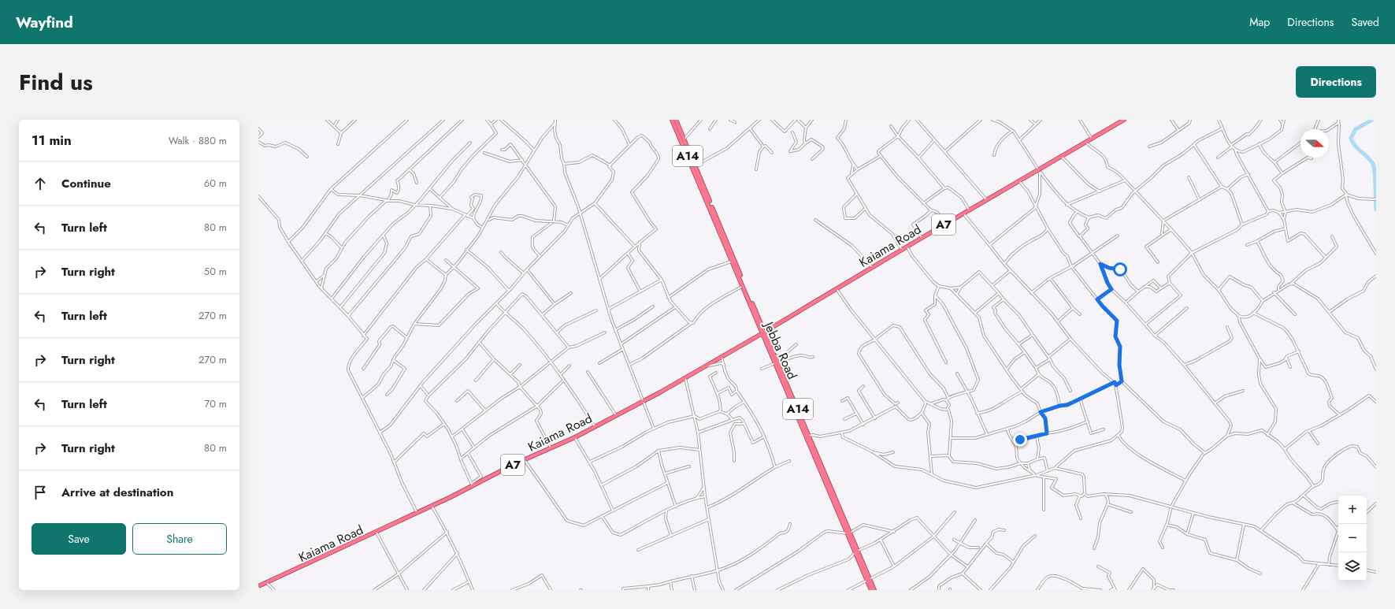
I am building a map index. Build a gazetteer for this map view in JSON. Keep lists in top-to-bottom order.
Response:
{
  "streets": {
    "highway": [
      "A14",
      "A7",
      "Kaiama Road",
      "Jebba Road"
    ]
  },
  "crossings": [
    ["Kaiama Road", "Jebba Road"]
  ],
  "north": "right",
  "page": {
    "header": "Wayfind",
    "nav": ["Map", "Directions", "Saved"],
    "title": "Find us",
    "buttons": [
      "Directions",
      ["Save", "Share"]
    ],
    "heading": ["11 min", "Walk · 880 m"],
    "list": [
      ["Continue", "60 m"],
      ["Turn left", "80 m"],
      ["Turn right", "50 m"],
      ["Turn left", "270 m"],
      ["Turn right", "270 m"],
      ["Turn left", "70 m"],
      ["Turn right", "80 m"],
      "Arrive at destination"
    ],
    "map_buttons": ["+", "−"]
  }
}
